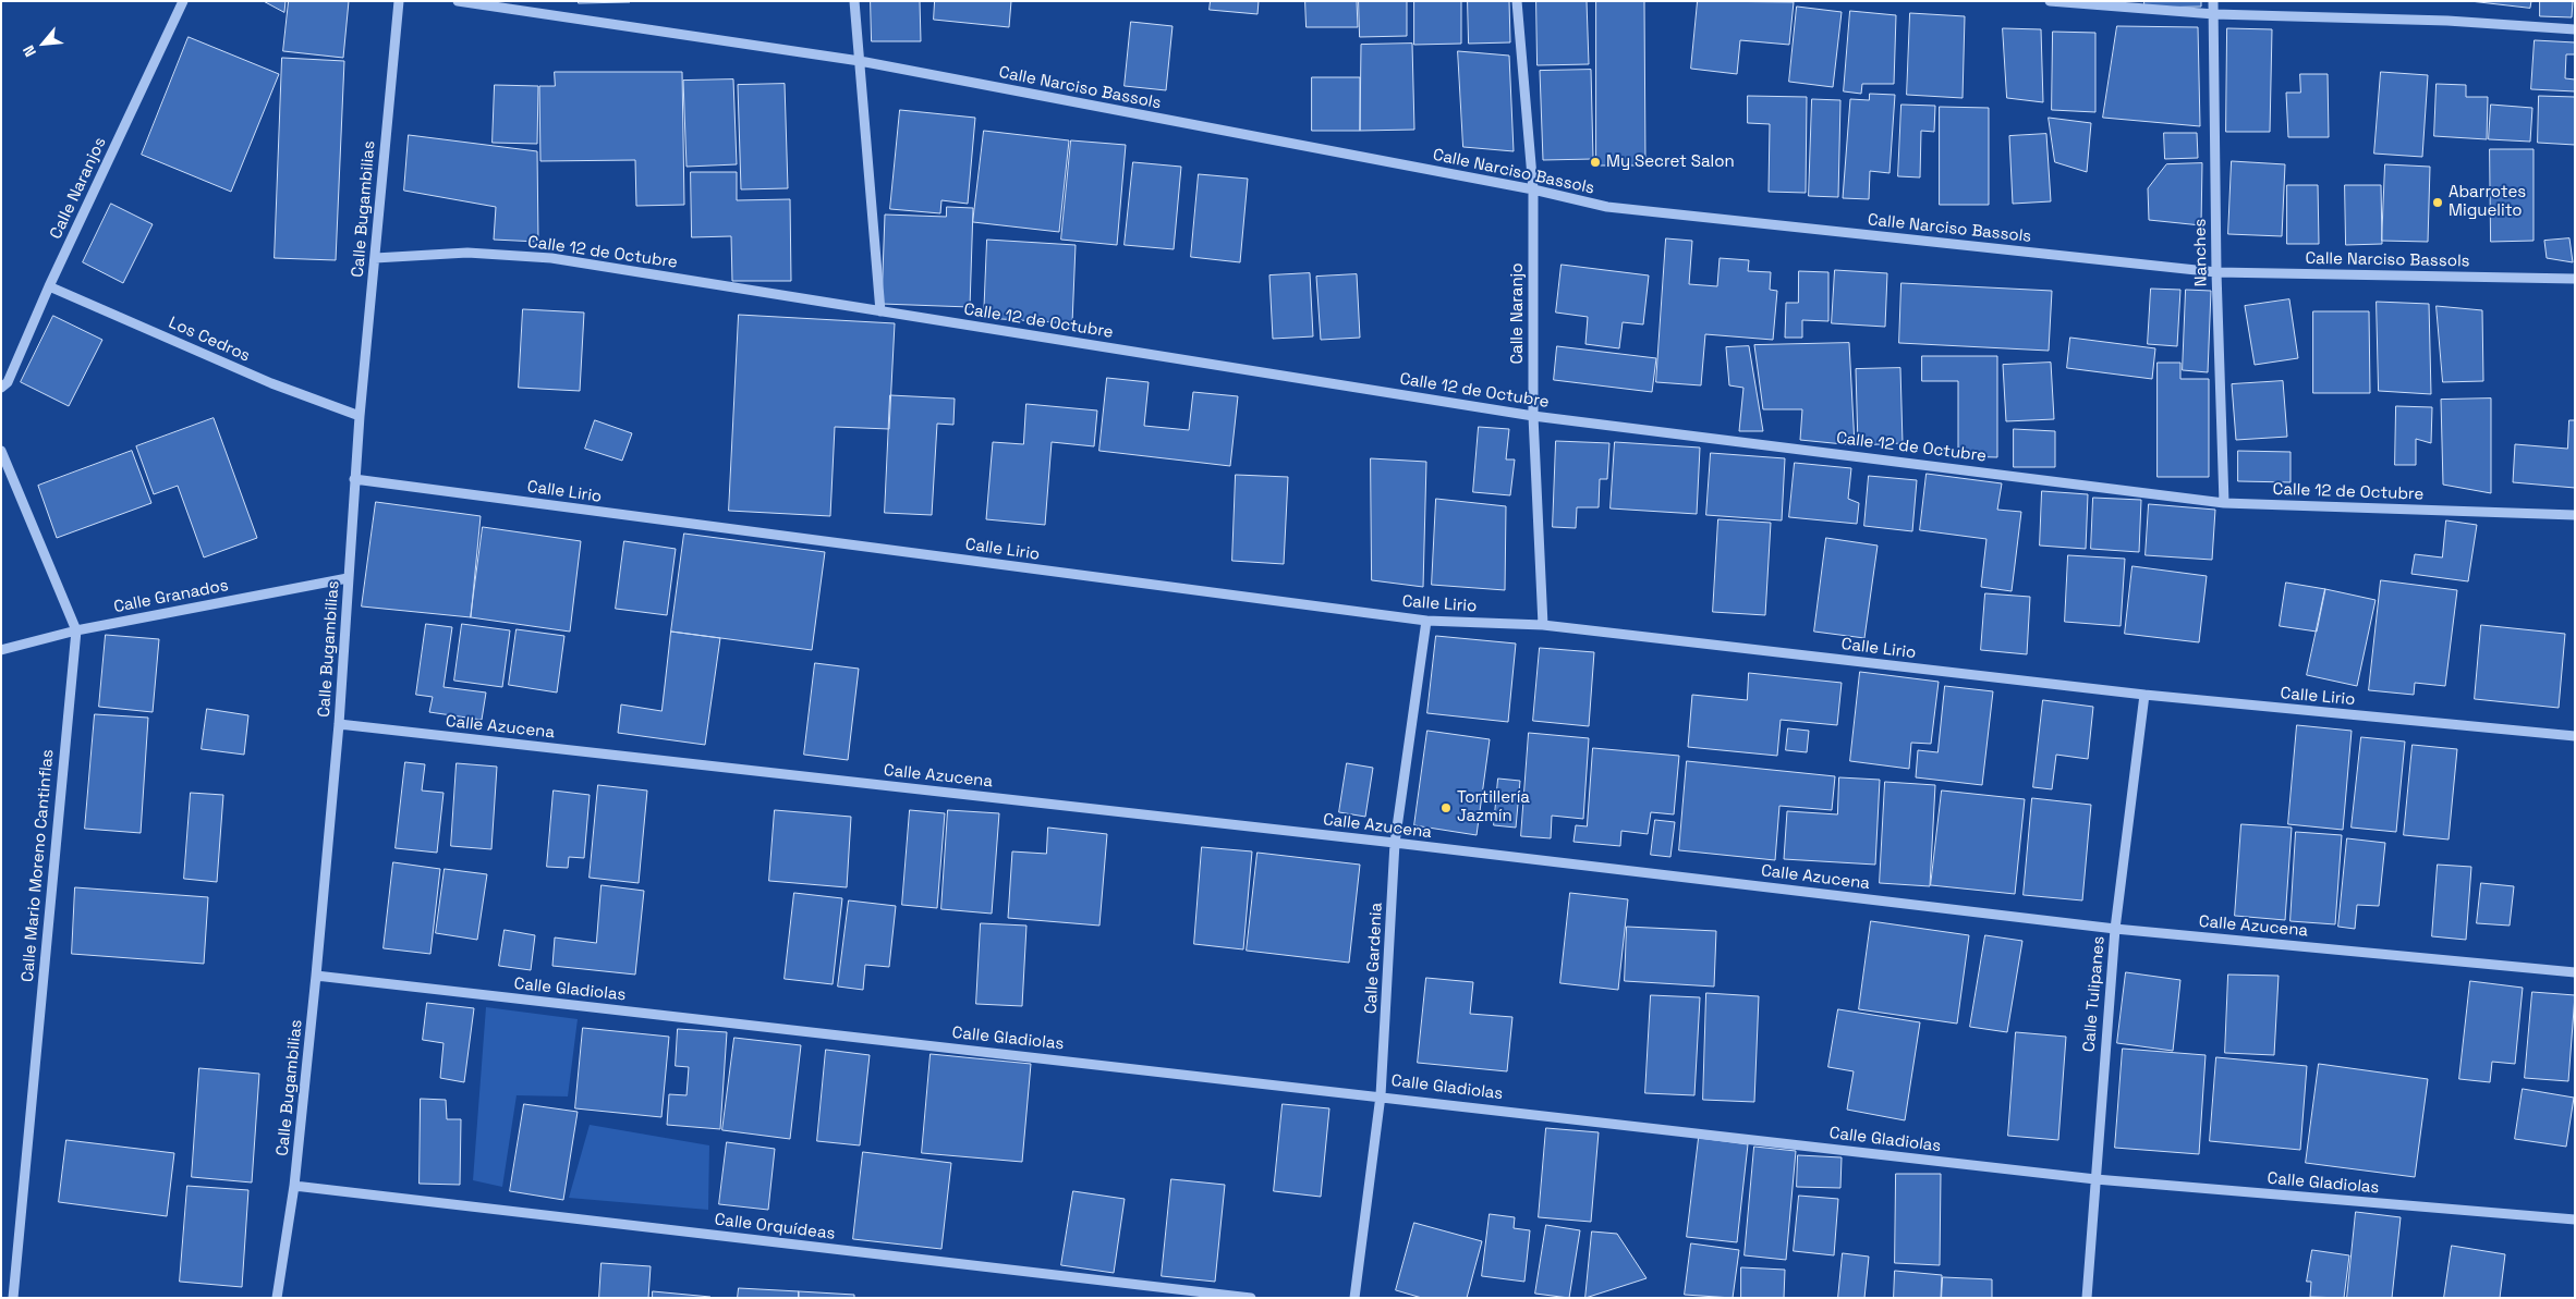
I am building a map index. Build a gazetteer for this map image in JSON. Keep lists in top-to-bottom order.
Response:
{
  "streets": {
    "street": [
      "Calle Narciso Bassols",
      "Calle Naranjos",
      "Calle Bugambilias",
      "Calle 12 de Octubre",
      "Nanches",
      "Calle Naranjo",
      "Los Cedros",
      "Calle Lirio",
      "Calle Granados",
      "Calle Azucena",
      "Calle Mario Moreno Cantinflas",
      "Calle Gardenia",
      "Calle Gladiolas",
      "Calle Tulipanes",
      "Calle Orquídeas"
    ]
  },
  "crossings": [
    ["Calle Narciso Bassols", "Nanches"],
    ["Calle Narciso Bassols", "Calle Naranjo"],
    ["Calle Naranjos", "Los Cedros"],
    ["Calle Bugambilias", "Calle 12 de Octubre"],
    ["Calle Bugambilias", "Los Cedros"],
    ["Calle Bugambilias", "Calle Lirio"],
    ["Calle Bugambilias", "Calle Granados"],
    ["Calle Bugambilias", "Calle Azucena"],
    ["Calle Bugambilias", "Calle Gladiolas"],
    ["Calle Bugambilias", "Calle Orquídeas"],
    ["Calle 12 de Octubre", "Nanches"],
    ["Calle 12 de Octubre", "Calle Naranjo"],
    ["Calle Naranjo", "Calle Lirio"],
    ["Calle Lirio", "Calle Gardenia"],
    ["Calle Lirio", "Calle Tulipanes"],
    ["Calle Granados", "Calle Mario Moreno Cantinflas"],
    ["Calle Azucena", "Calle Gardenia"],
    ["Calle Azucena", "Calle Tulipanes"],
    ["Calle Gardenia", "Calle Gladiolas"],
    ["Calle Gladiolas", "Calle Tulipanes"]
  ],
  "places": ["My Secret Salon", "Abarrotes Miguelito", "Tortillería Jazmín"],
  "north": "bottom left"
}
